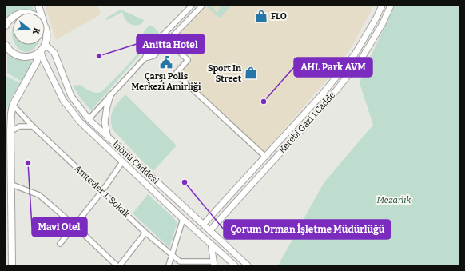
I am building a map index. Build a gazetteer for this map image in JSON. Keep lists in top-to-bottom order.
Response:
{
  "streets": {
    "street": ["Kerebi Gazi 1.Cadde", "İnönü Caddesi", "Anıtevler 1. Sokak"]
  },
  "crossings": [
    ["Kerebi Gazi 1.Cadde", "İnönü Caddesi"]
  ],
  "parks": ["Mezarlık"],
  "places": {
    "shop": ["FLO", "Sport In Street"],
    "other": [
      "Anitta Hotel",
      "AHL Park AVM",
      "Mavi Otel",
      "Çorum Orman İşletme Müdürlüğü"
    ],
    "public building": ["Çarşı Polis Merkezi Amirliği"]
  },
  "north": "right"
}
